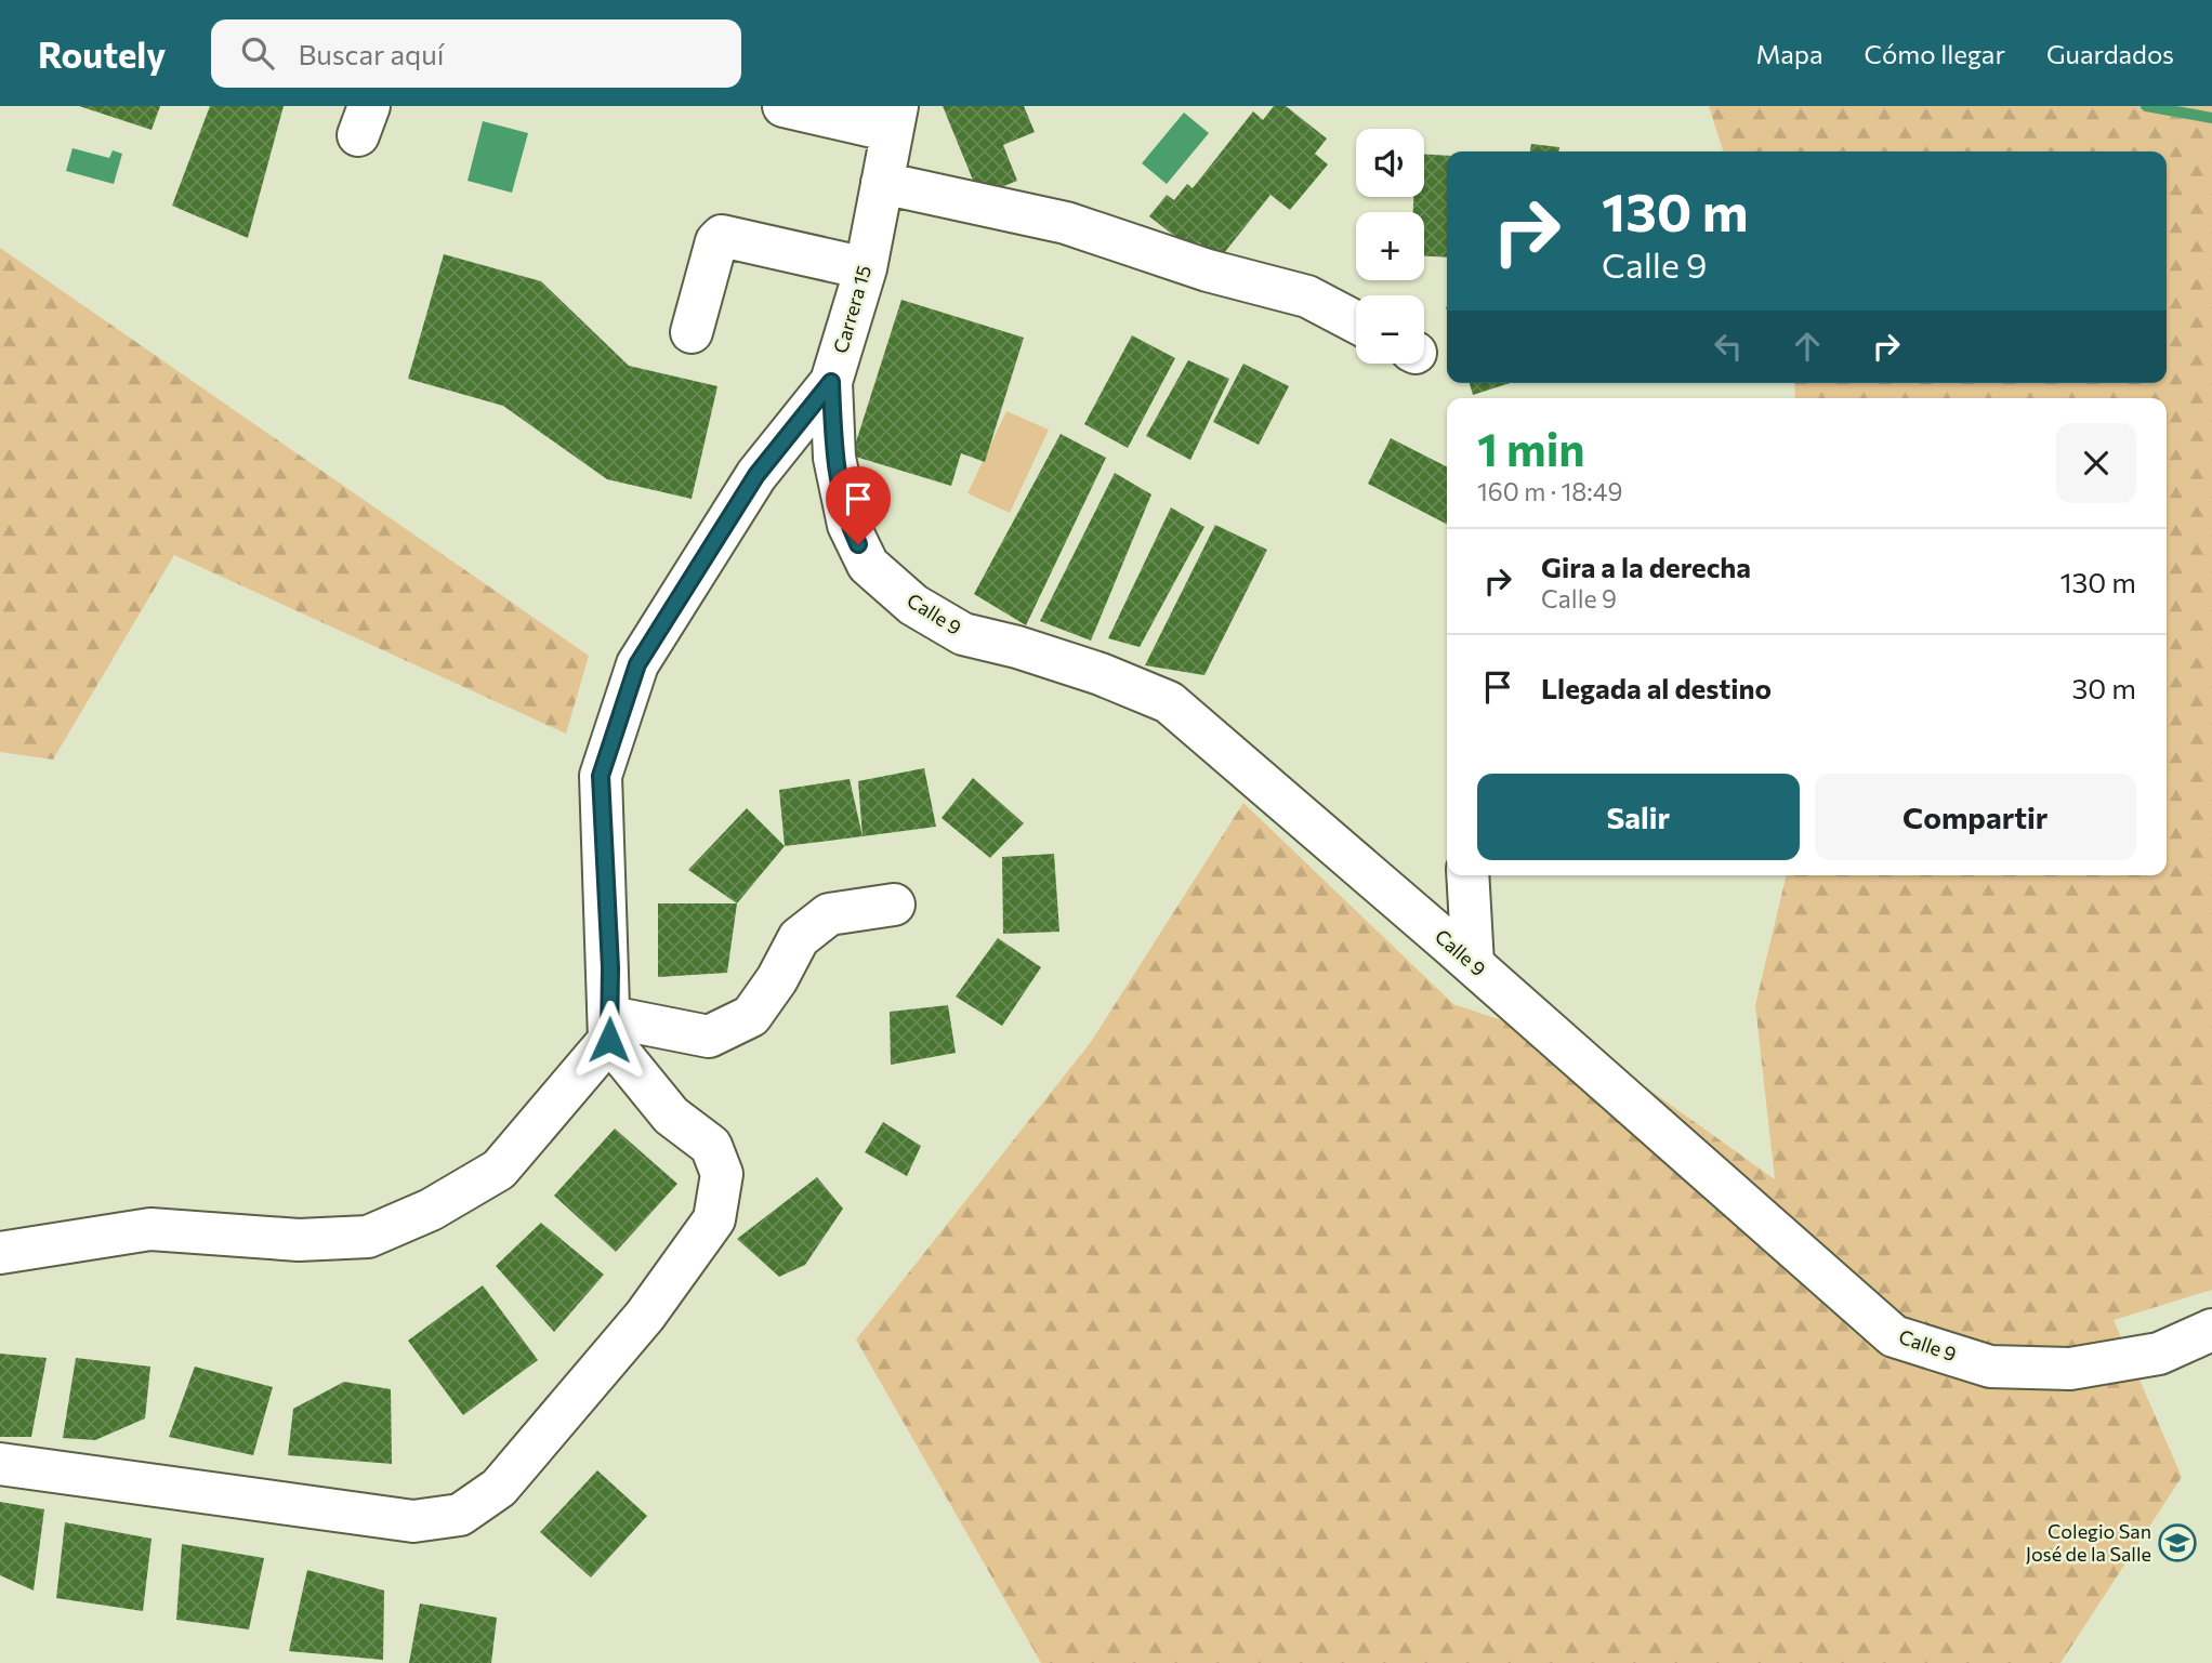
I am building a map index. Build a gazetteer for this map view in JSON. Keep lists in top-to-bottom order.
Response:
{
  "streets": {
    "street": ["Carrera 15", "Calle 9"]
  },
  "crossings": [
    ["Carrera 15", "Calle 9"]
  ],
  "places": {
    "school or university": ["Colegio San José de la Salle"]
  },
  "page": {
    "header": "Routely",
    "search": "Buscar aquí",
    "nav": ["Mapa", "Cómo llegar", "Guardados"],
    "map_buttons": ["+", "−"],
    "turn": ["130 m", "Calle 9"],
    "heading": ["1 min", "160 m · 18:49"],
    "list": [
      {
        "name": "Gira a la derecha",
        "note": "Calle 9",
        "value": "130 m"
      },
      {
        "name": "Llegada al destino",
        "value": "30 m"
      }
    ],
    "buttons": ["Salir", "Compartir"]
  }
}
